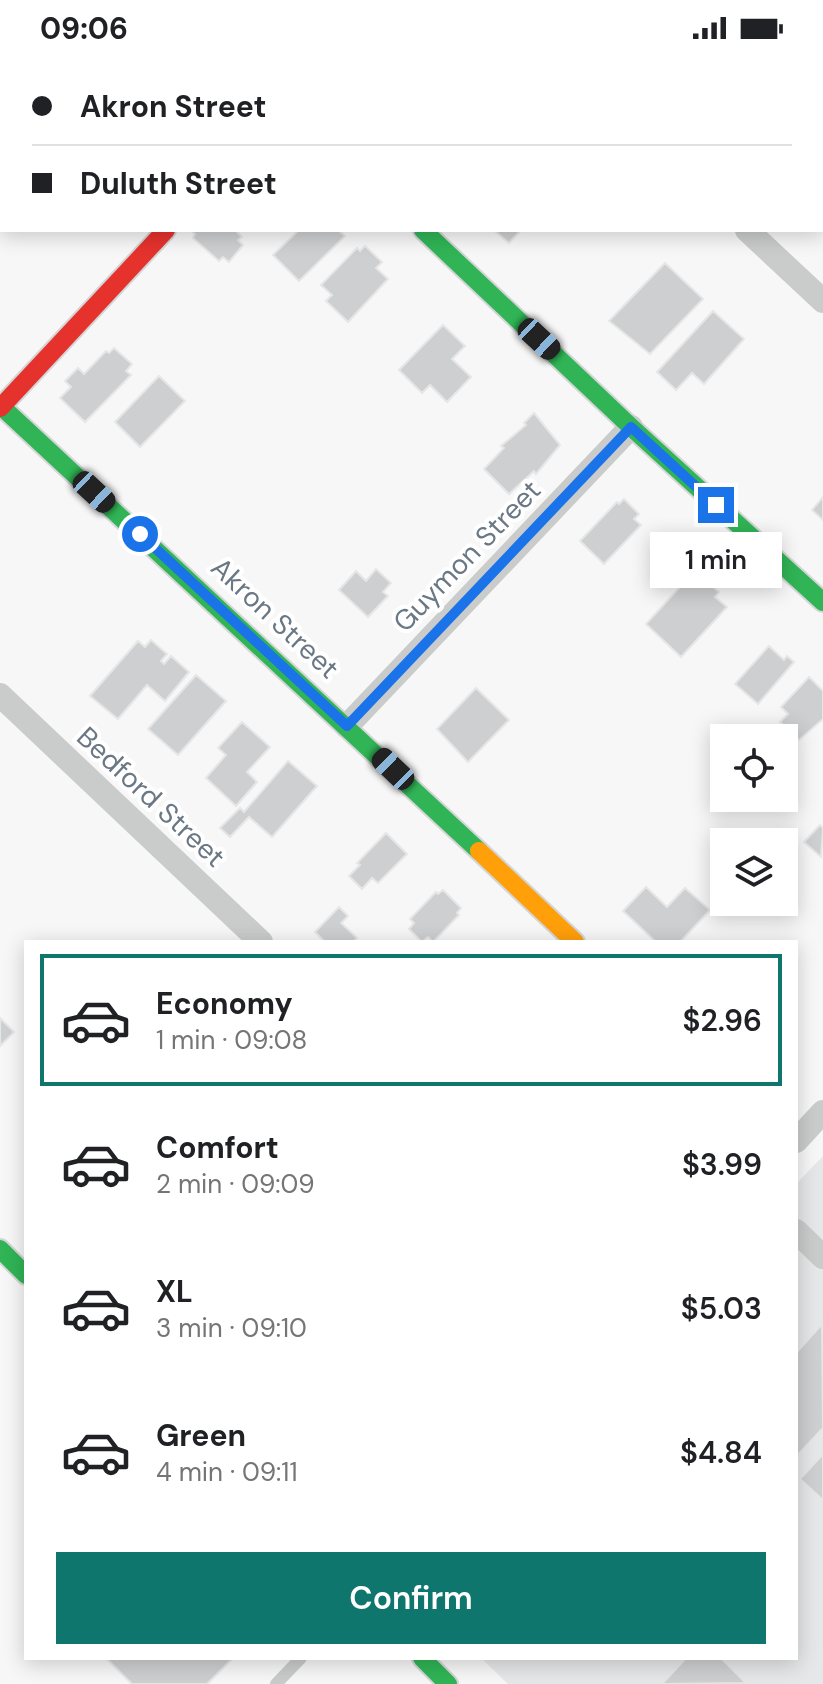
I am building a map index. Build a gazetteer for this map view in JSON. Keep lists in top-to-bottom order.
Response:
{
  "streets": {
    "street": ["Guymon Street", "Akron Street", "Bedford Street"]
  },
  "crossings": [
    ["Guymon Street", "Akron Street"]
  ],
  "page": {
    "status": "09:06",
    "banner": ["Akron Street", "Duluth Street"],
    "bubble": "1 min",
    "list": [
      {
        "name": "Economy",
        "note": "1 min · 09:08",
        "value": "$2.96"
      },
      {
        "name": "Comfort",
        "note": "2 min · 09:09",
        "value": "$3.99"
      },
      {
        "name": "XL",
        "note": "3 min · 09:10",
        "value": "$5.03"
      },
      {
        "name": "Green",
        "note": "4 min · 09:11",
        "value": "$4.84"
      }
    ],
    "buttons": "Confirm"
  }
}
